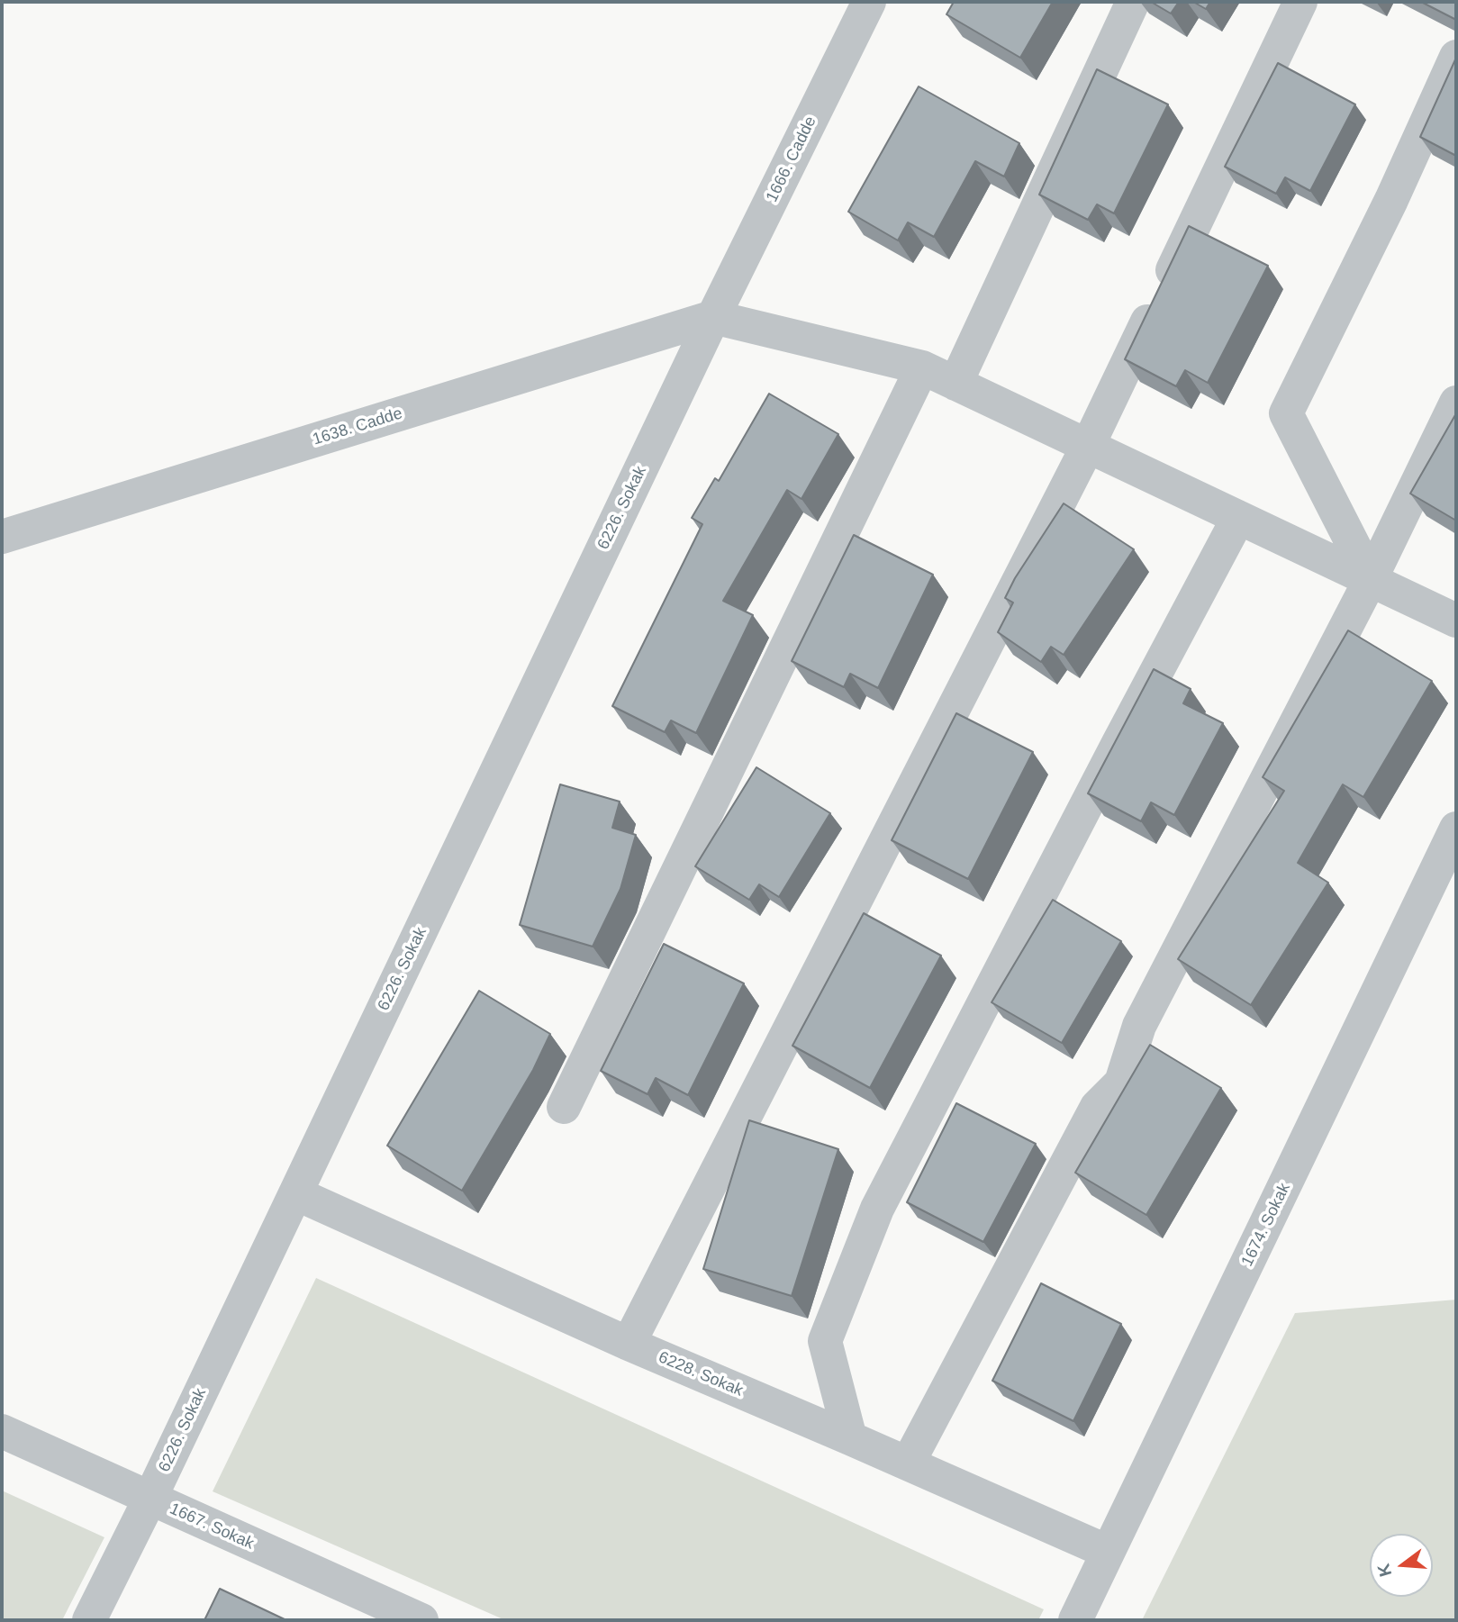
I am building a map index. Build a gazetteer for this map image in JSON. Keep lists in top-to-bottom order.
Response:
{
  "streets": {
    "street": [
      "1666. Cadde",
      "1638. Cadde",
      "6226. Sokak",
      "1674. Sokak",
      "6228. Sokak",
      "1667. Sokak"
    ]
  },
  "crossings": [
    ["1666. Cadde", "1638. Cadde"],
    ["1666. Cadde", "6226. Sokak"],
    ["1638. Cadde", "6226. Sokak"],
    ["6226. Sokak", "6228. Sokak"],
    ["6226. Sokak", "1667. Sokak"],
    ["1674. Sokak", "6228. Sokak"]
  ],
  "north": "left"
}
